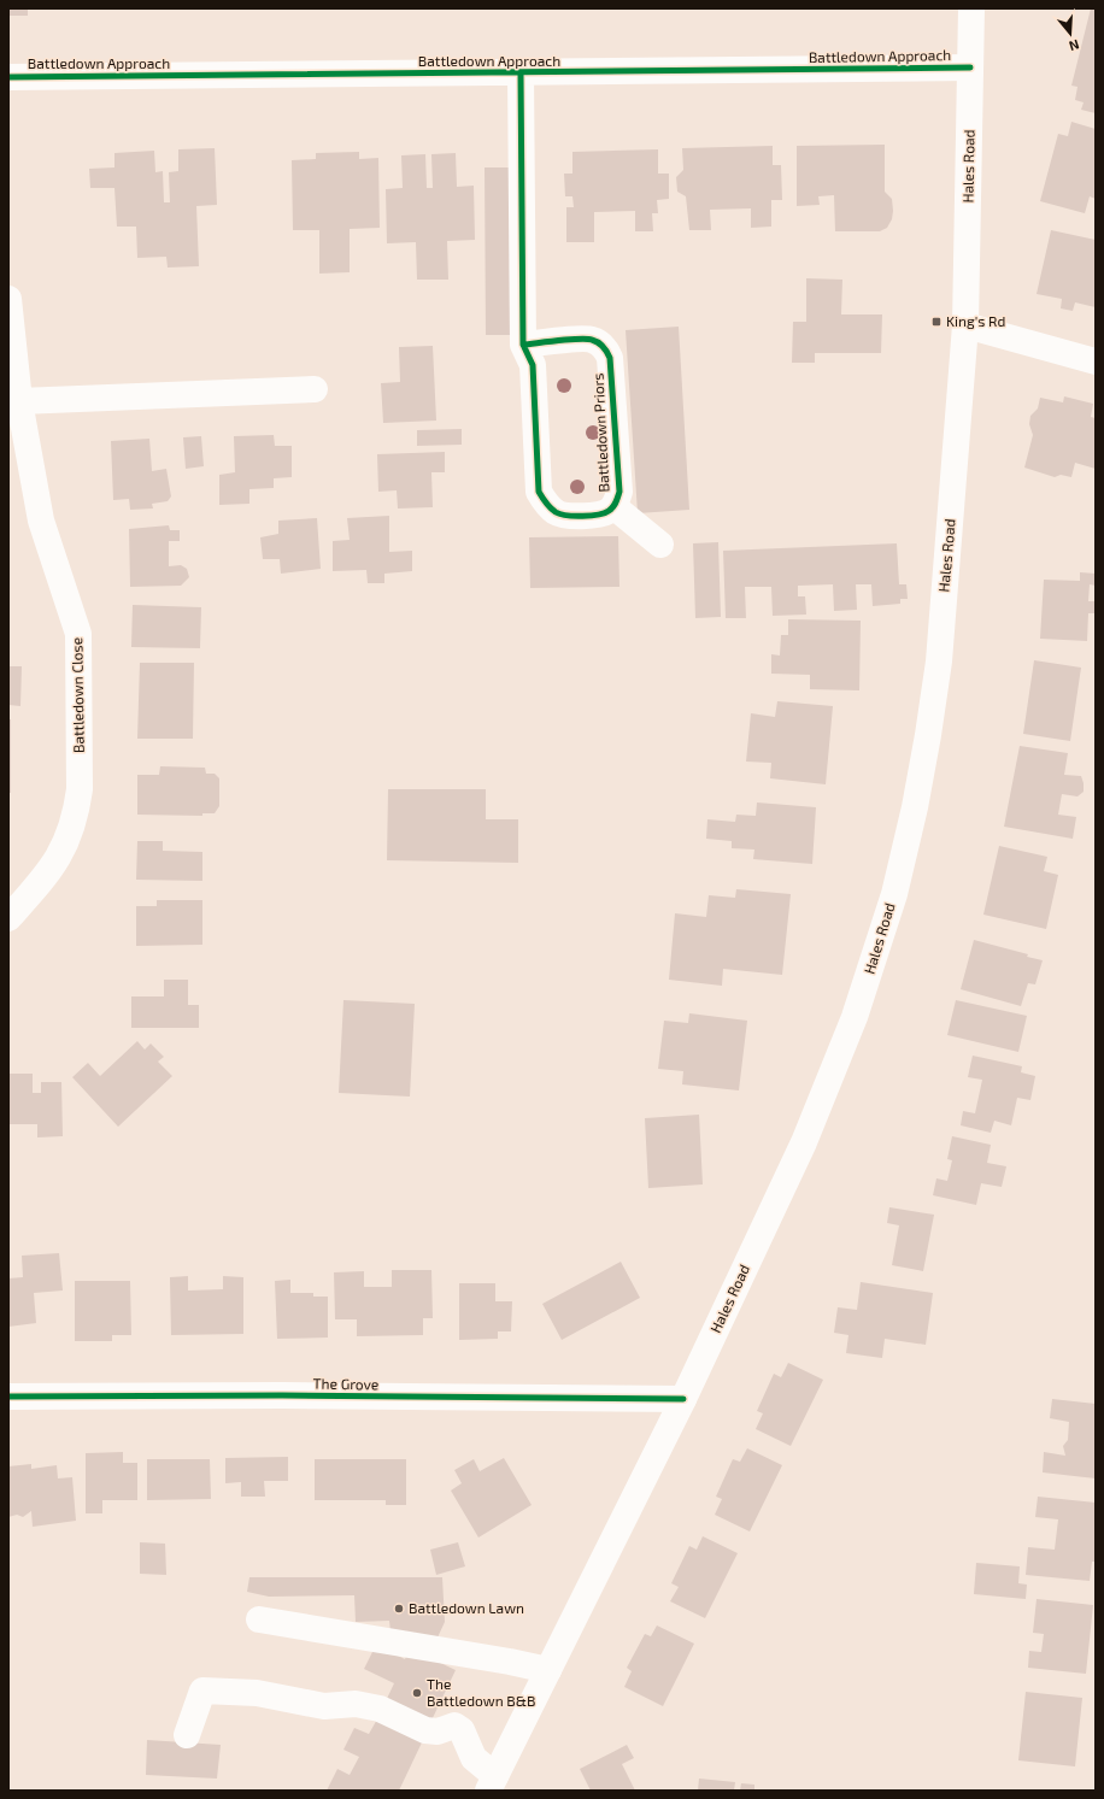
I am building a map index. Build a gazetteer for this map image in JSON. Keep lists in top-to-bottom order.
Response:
{
  "streets": {
    "street": [
      "Battledown Approach",
      "Hales Road",
      "Battledown Priors",
      "Battledown Close",
      "The Grove"
    ]
  },
  "crossings": [
    ["Battledown Approach", "Hales Road"],
    ["Battledown Approach", "Battledown Priors"],
    ["Hales Road", "The Grove"]
  ],
  "places": {
    "transit": ["King's Rd"],
    "other": ["Battledown Lawn", "The Battledown B&B"]
  },
  "north": "bottom"
}
